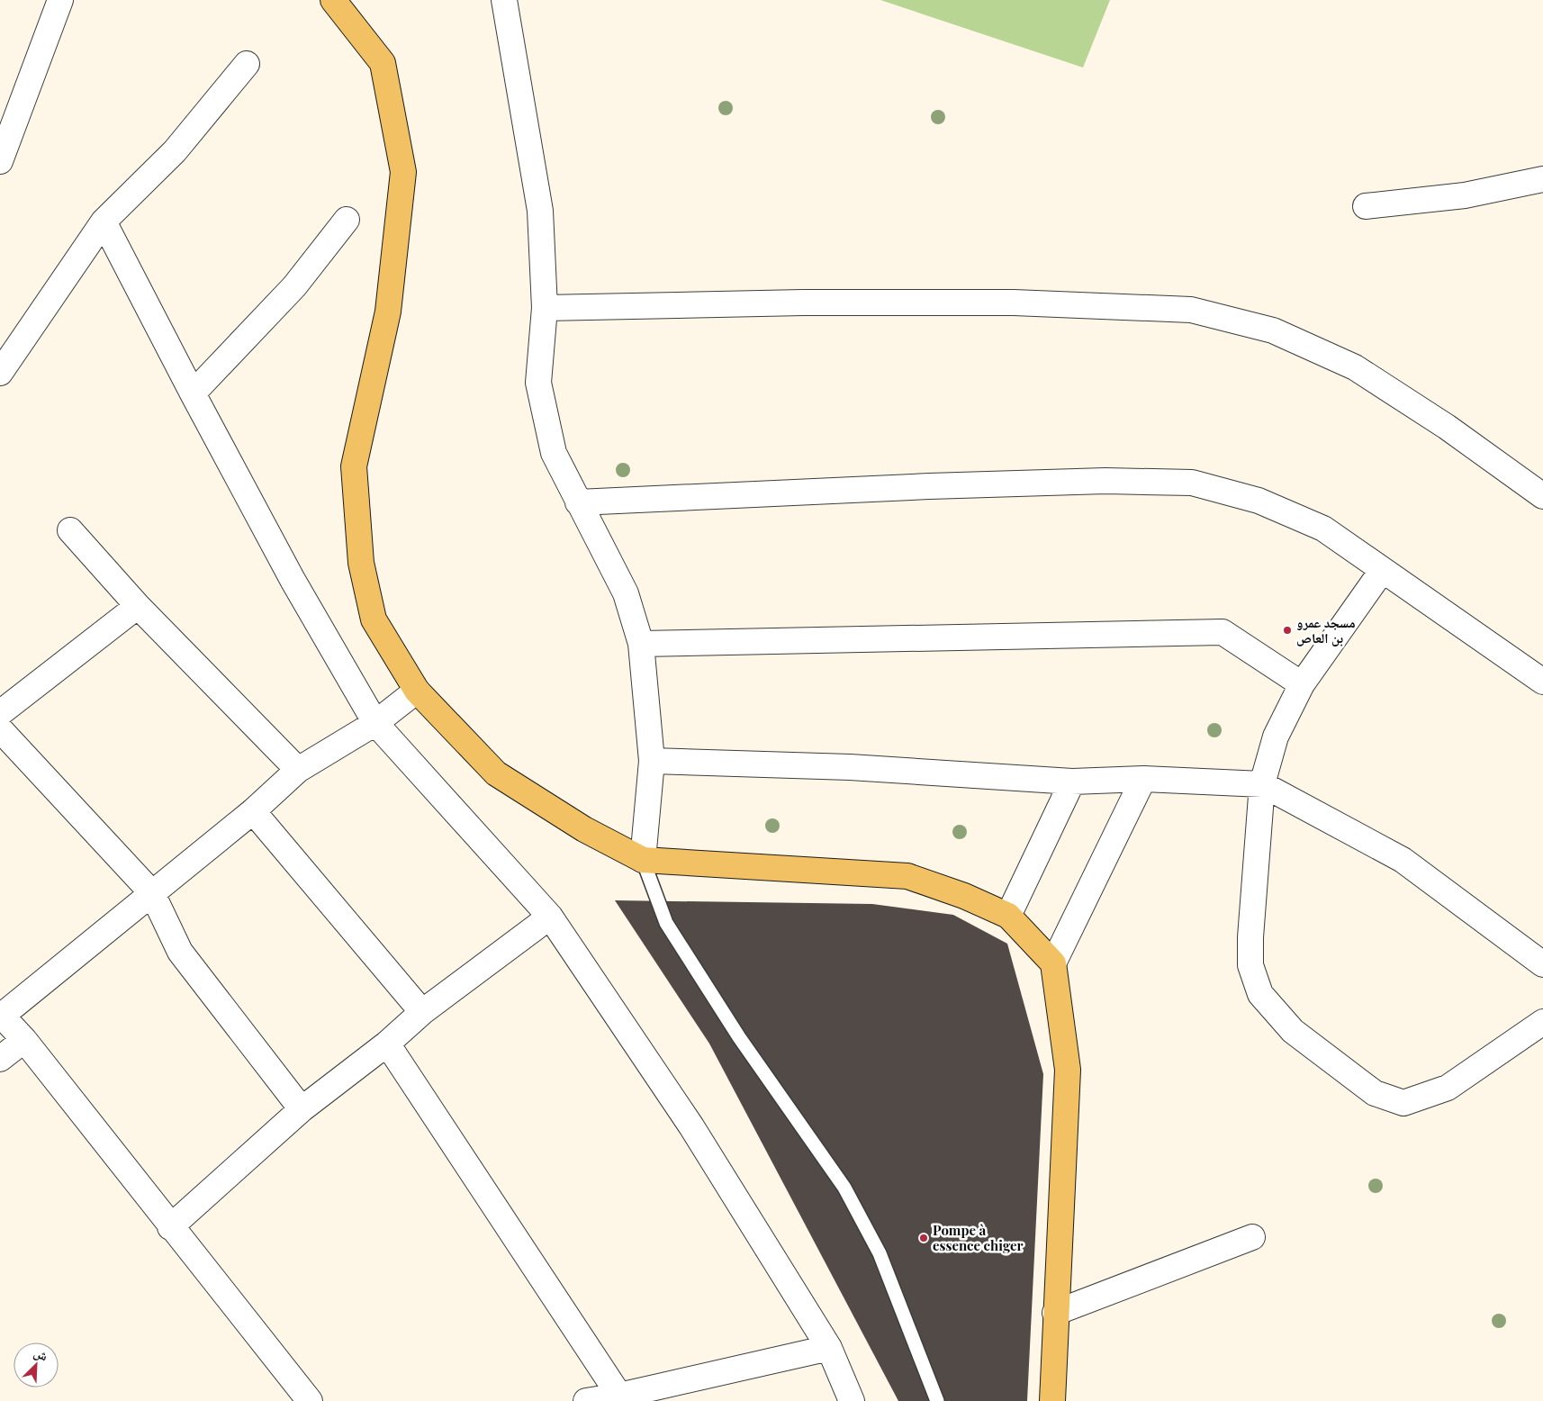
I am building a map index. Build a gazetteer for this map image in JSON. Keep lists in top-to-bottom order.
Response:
{
  "places": ["مسجد عمرو بن العاص", "Pompe à essence chiger"],
  "north": "top right"
}
